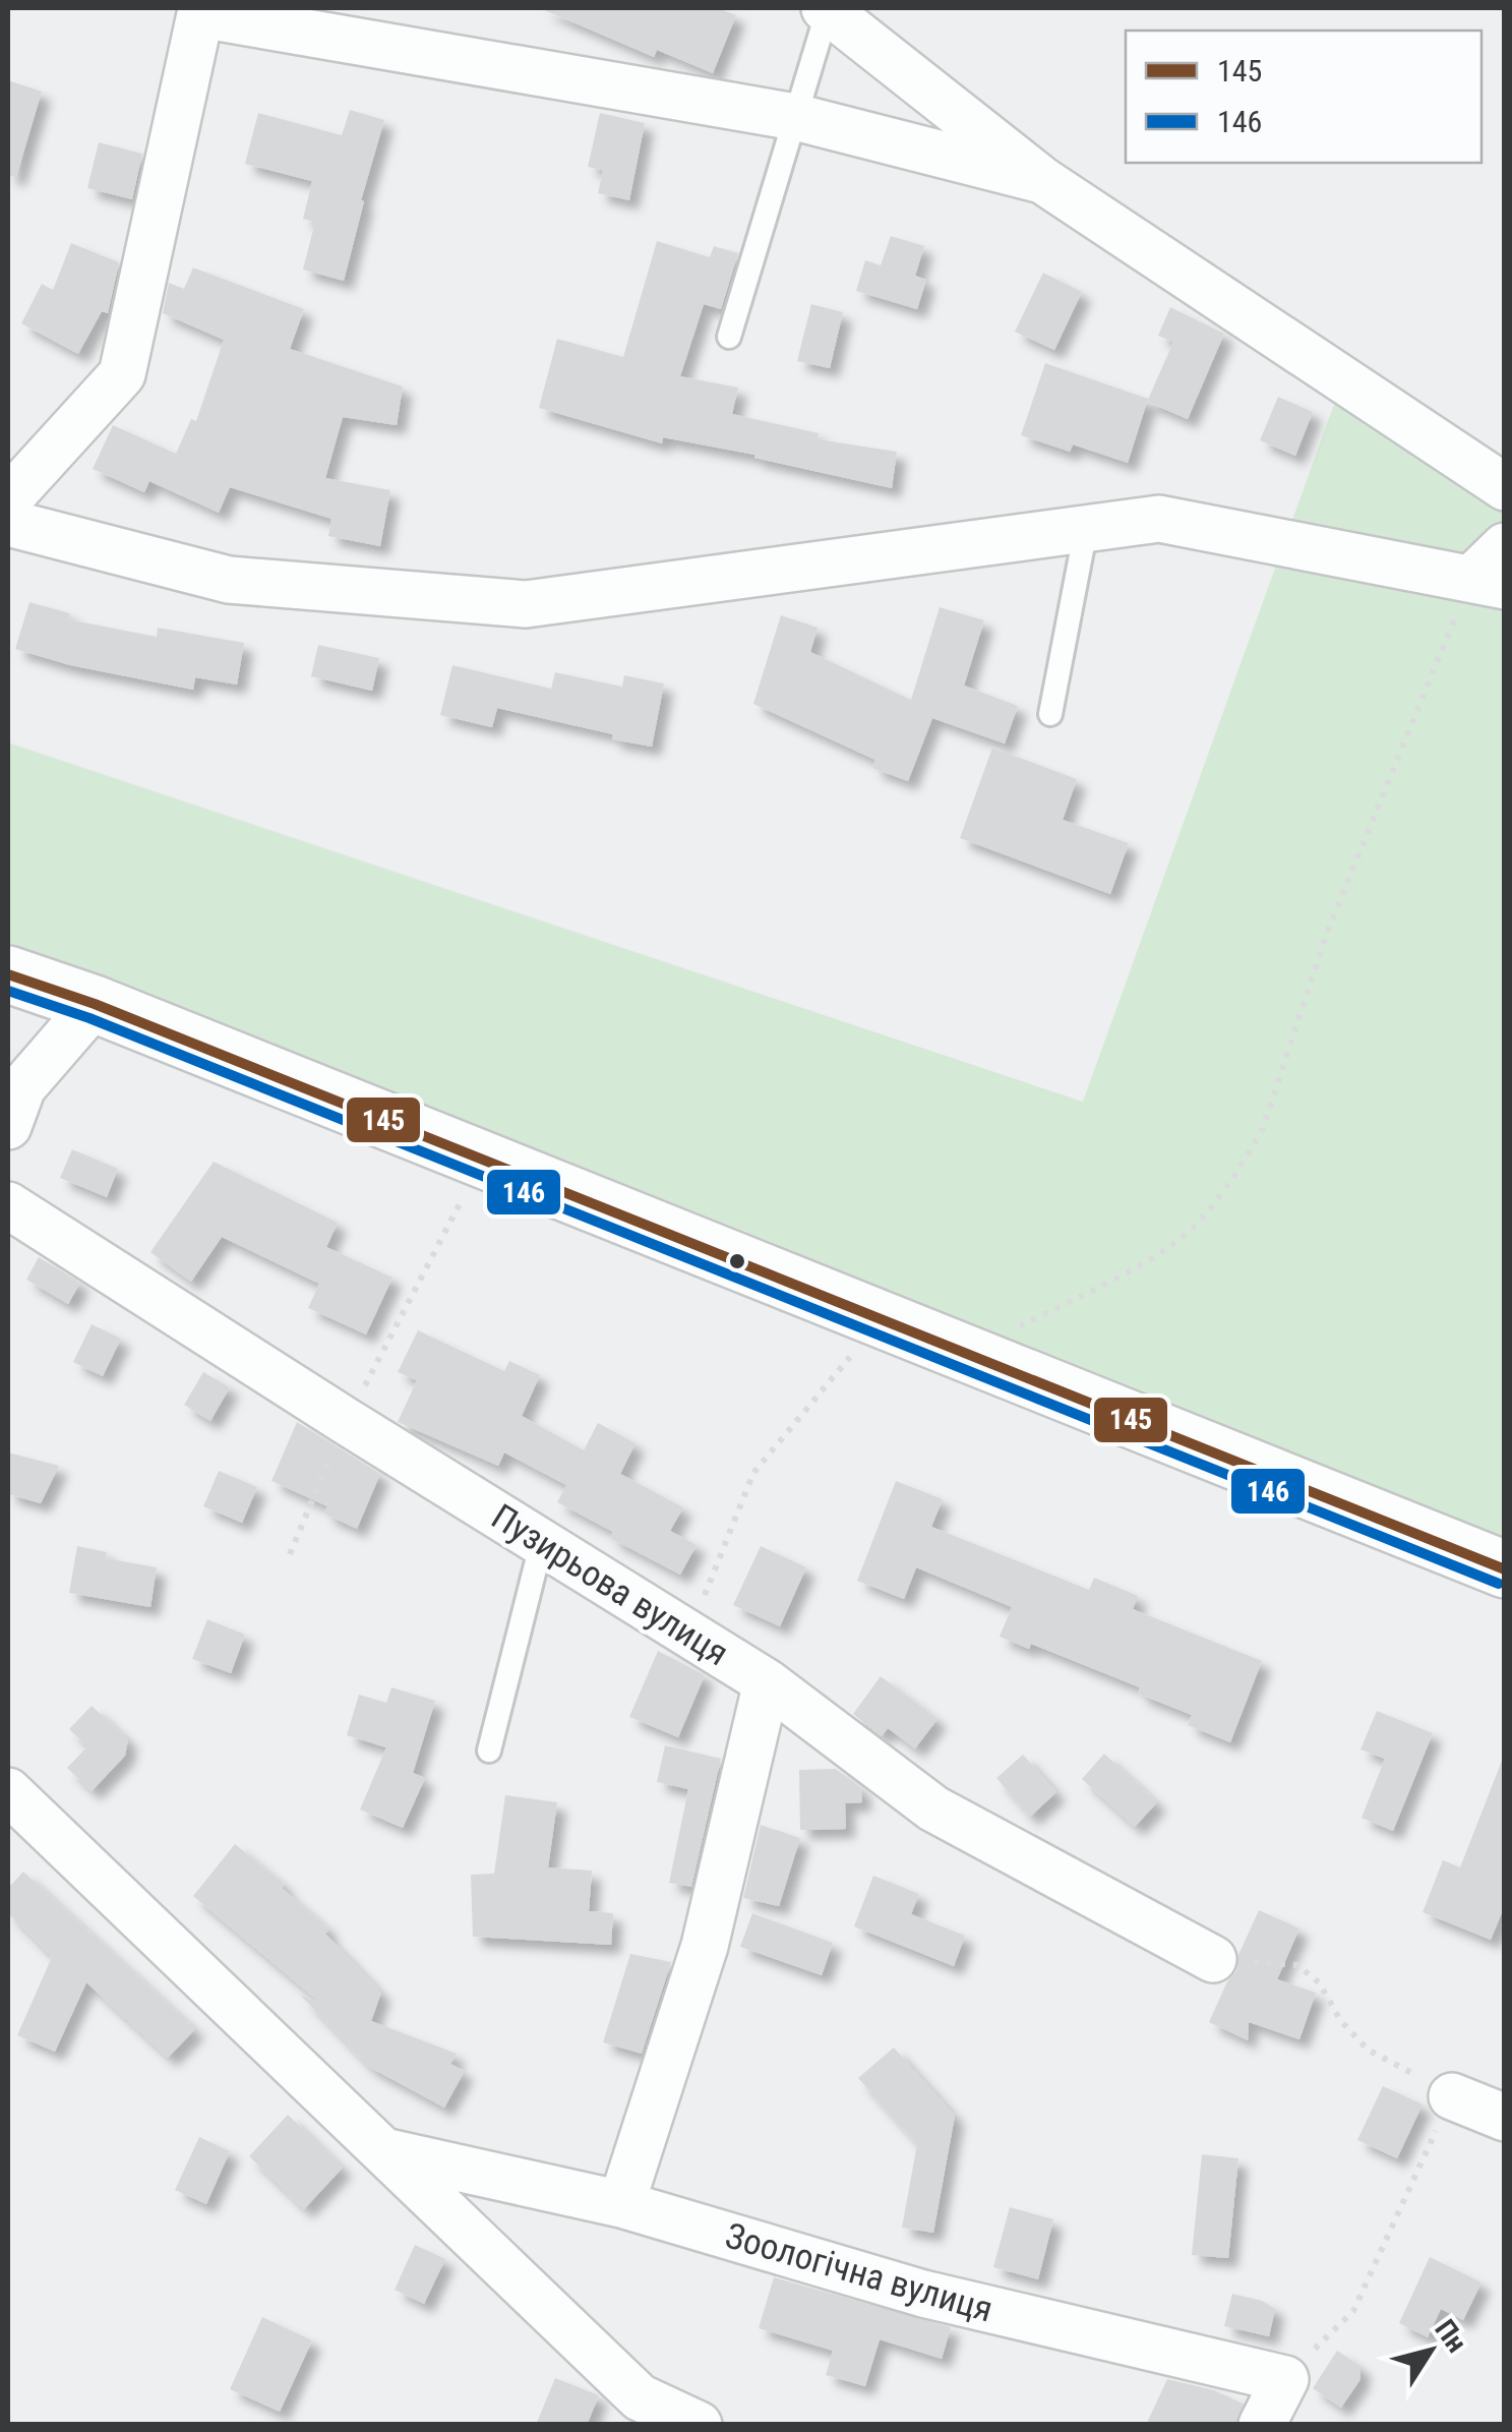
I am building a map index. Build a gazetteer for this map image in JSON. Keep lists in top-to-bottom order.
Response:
{
  "streets": {
    "street": ["Пузирьова вулиця", "Зоологічна вулиця"]
  },
  "lines": ["transit line 145", "transit line 146"],
  "legend": ["145", "146"],
  "north": "top right"
}
